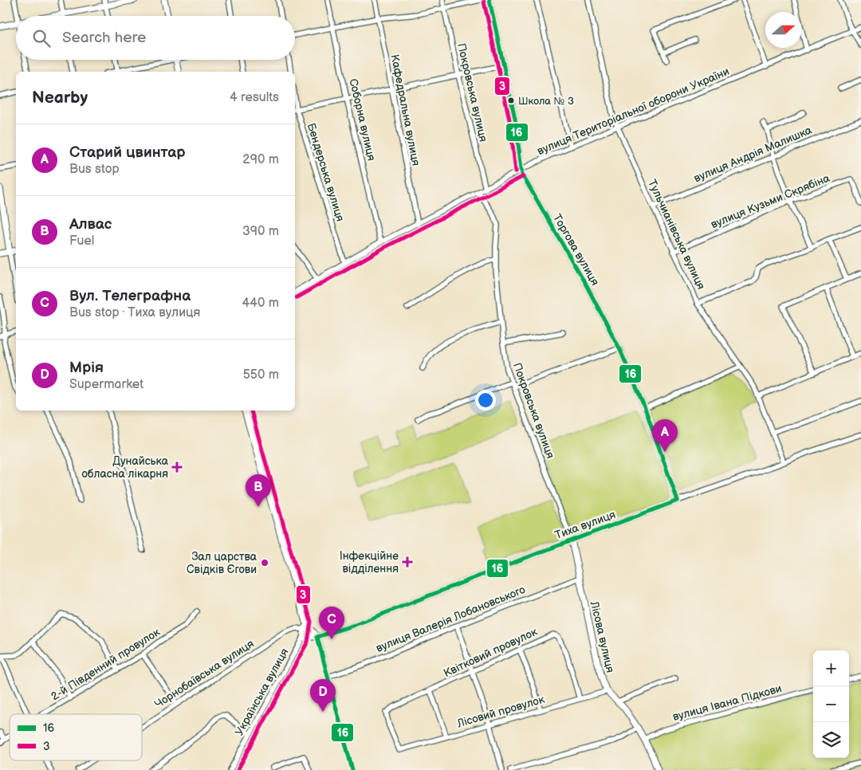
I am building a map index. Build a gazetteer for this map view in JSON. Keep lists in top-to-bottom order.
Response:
{
  "streets": {
    "main road": ["Торгова вулиця", "Тиха вулиця", "Лісова вулиця"],
    "street": [
      "Покровська вулиця",
      "Кафедральна вулиця",
      "вулиця Територіальної оборони України",
      "Соборна вулиця",
      "вулиця Андрія Малишка",
      "Бендерська вулиця",
      "вулиця Кузьми Скрябіна",
      "Тульчианівська вулиця",
      "вулиця Валерія Лобановського",
      "Квітковий провулок",
      "2-й Південний провулок",
      "Чорнобаївська вулиця",
      "Українська вулиця",
      "вулиця Івана Підкови",
      "Лісовий провулок"
    ]
  },
  "crossings": [
    ["Покровська вулиця", "вулиця Територіальної оборони України"],
    ["Покровська вулиця", "Тиха вулиця"],
    ["Покровська вулиця", "Лісова вулиця"],
    ["Кафедральна вулиця", "вулиця Територіальної оборони України"],
    ["вулиця Територіальної оборони України", "Соборна вулиця"],
    ["вулиця Територіальної оборони України", "Бендерська вулиця"],
    ["вулиця Територіальної оборони України", "Тульчианівська вулиця"],
    ["вулиця Територіальної оборони України", "Торгова вулиця"],
    ["вулиця Андрія Малишка", "Тульчианівська вулиця"],
    ["вулиця Кузьми Скрябіна", "Тульчианівська вулиця"],
    ["Тульчианівська вулиця", "Тиха вулиця"],
    ["Торгова вулиця", "Тиха вулиця"],
    ["Тиха вулиця", "Лісова вулиця"],
    ["вулиця Валерія Лобановського", "Лісова вулиця"],
    ["Лісова вулиця", "вулиця Івана Підкови"],
    ["Лісова вулиця", "Лісовий провулок"],
    ["Квітковий провулок", "Лісовий провулок"],
    ["Чорнобаївська вулиця", "Українська вулиця"]
  ],
  "places": {
    "other": ["Школа № 3", "Зал царства Свідків Єгови"],
    "health": ["Дунайська обласна лікарня", "Інфекційне відділення"]
  },
  "lines": ["transit line 16", "transit line 3"],
  "legend": ["16", "3"],
  "north": "right",
  "page": {
    "search": "Search here",
    "heading": ["Nearby", "4 results"],
    "list": [
      {
        "mark": "A",
        "name": "Старий цвинтар",
        "note": "Bus stop",
        "value": "290 m"
      },
      {
        "mark": "B",
        "name": "Алвас",
        "note": "Fuel",
        "value": "390 m"
      },
      {
        "mark": "C",
        "name": "Вул. Телеграфна",
        "note": "Bus stop · Тиха вулиця",
        "value": "440 m"
      },
      {
        "mark": "D",
        "name": "Мрія",
        "note": "Supermarket",
        "value": "550 m"
      }
    ],
    "pins": [
      "A",
      "B",
      "C",
      "D"
    ],
    "map_buttons": ["+", "−"]
  }
}
